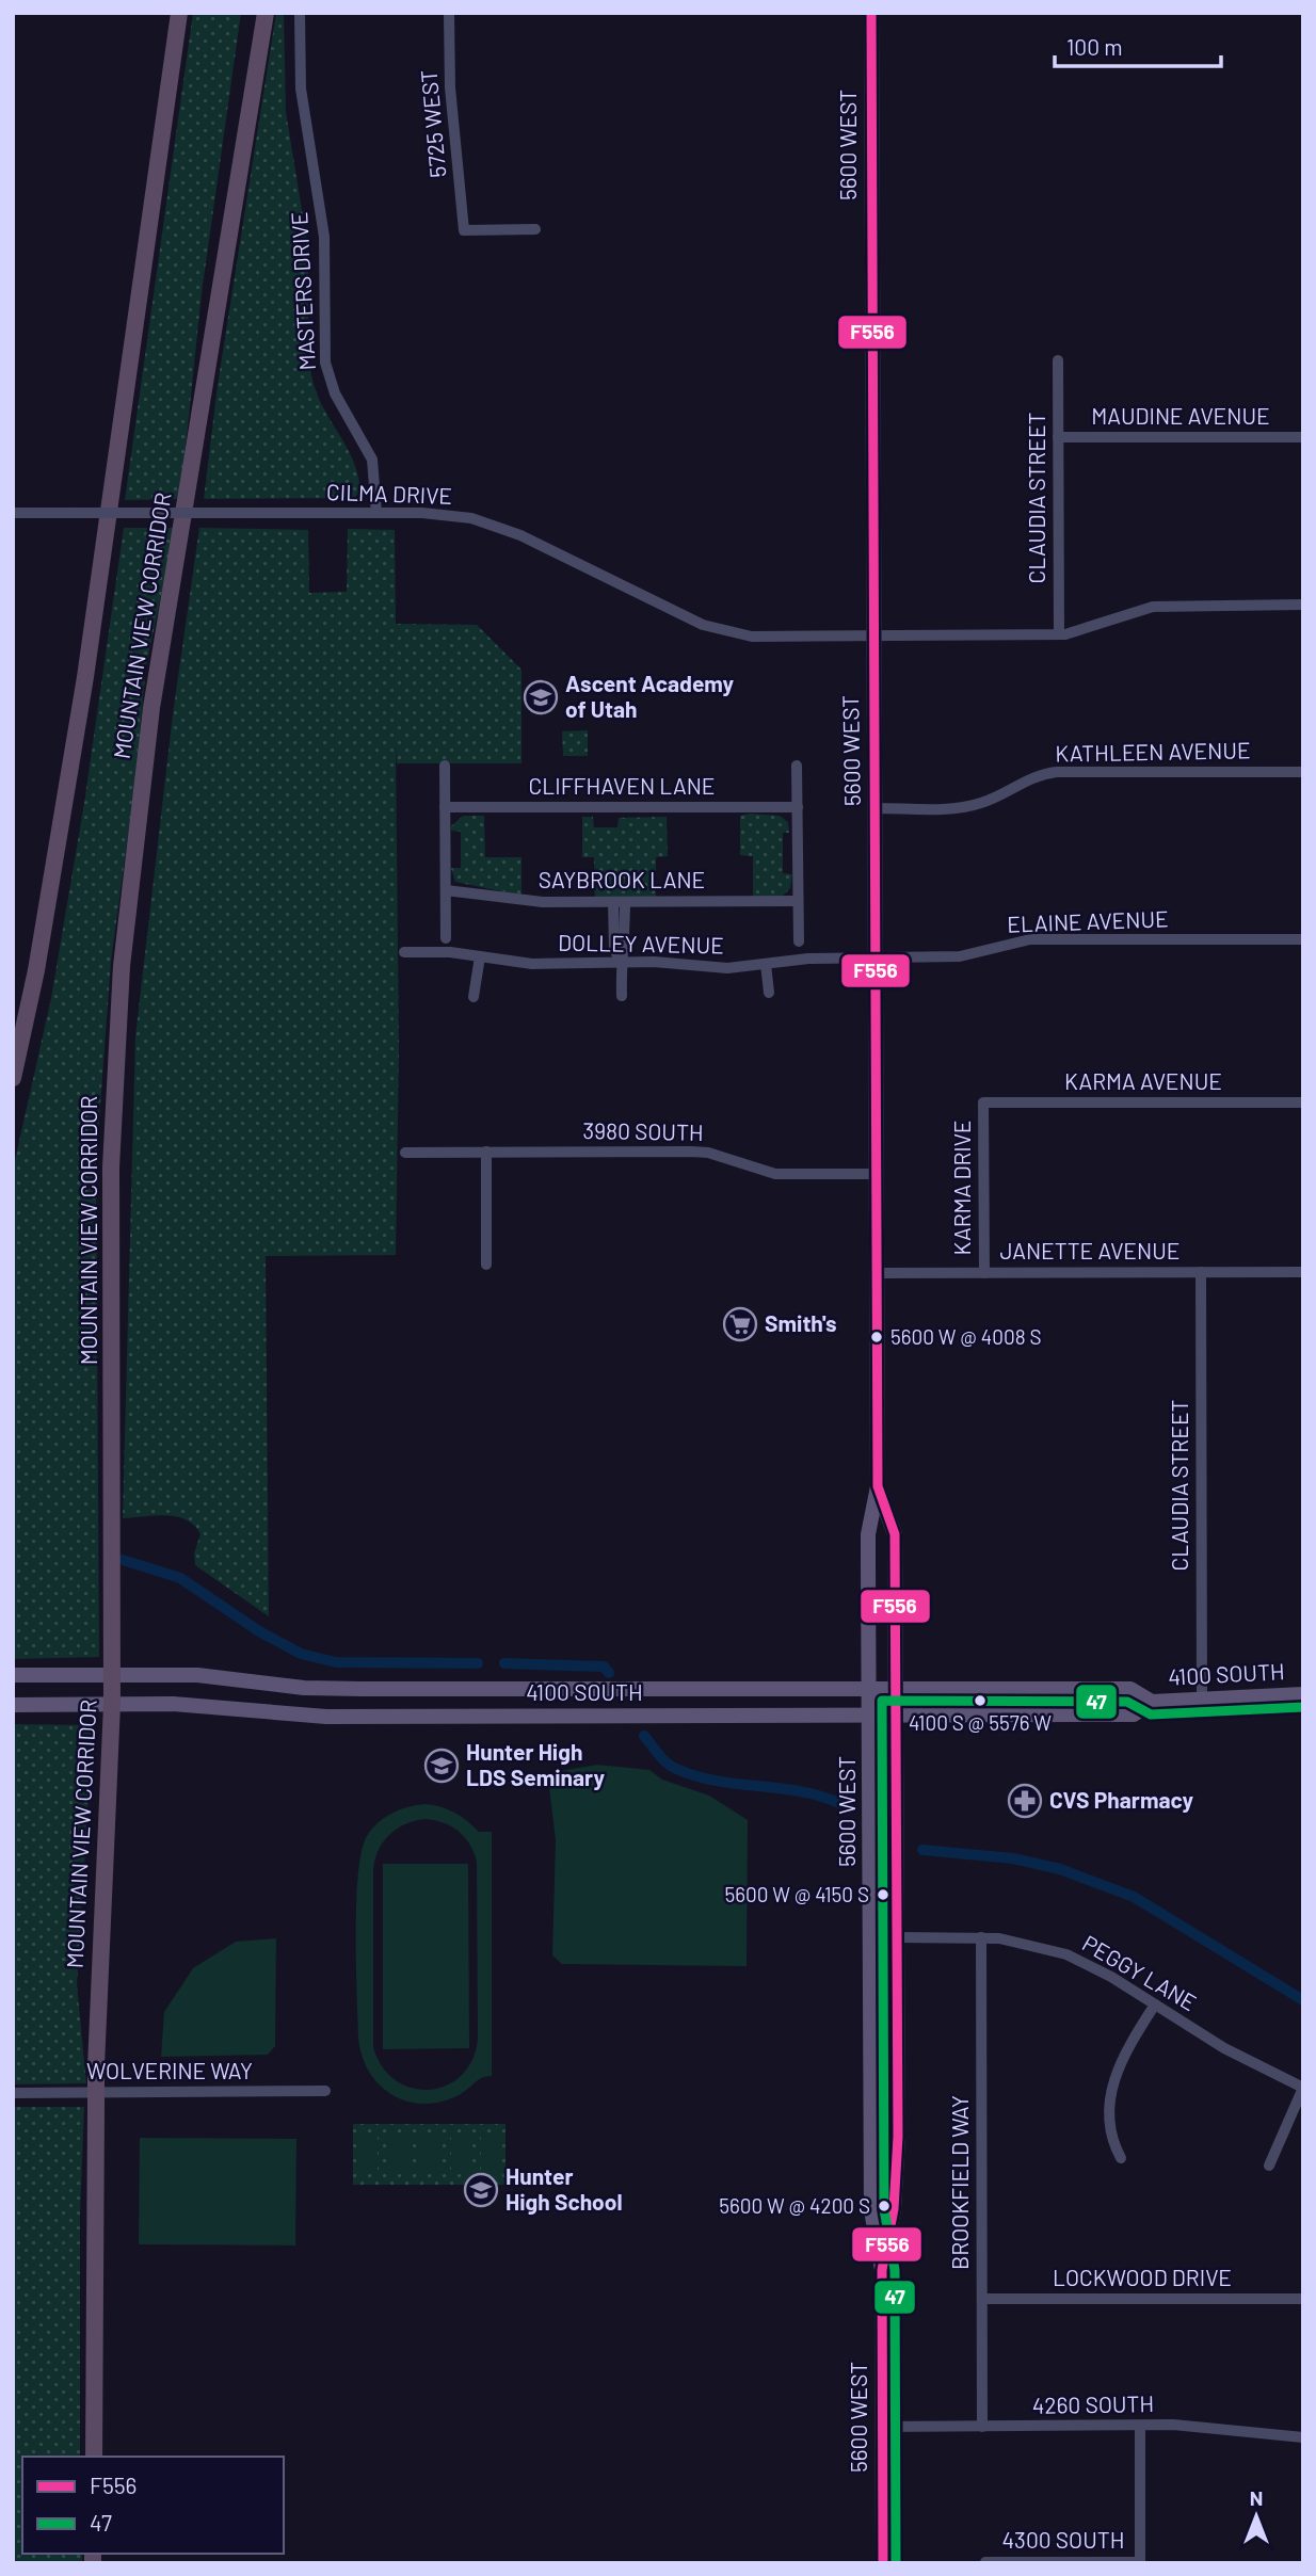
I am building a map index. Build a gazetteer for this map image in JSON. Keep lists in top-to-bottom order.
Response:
{
  "streets": {
    "highway": ["MOUNTAIN VIEW CORRIDOR"],
    "main road": ["5600 WEST", "4100 SOUTH"],
    "street": [
      "5725 WEST",
      "MASTERS DRIVE",
      "MAUDINE AVENUE",
      "CILMA DRIVE",
      "CLAUDIA STREET",
      "KATHLEEN AVENUE",
      "CLIFFHAVEN LANE",
      "SAYBROOK LANE",
      "ELAINE AVENUE",
      "DOLLEY AVENUE",
      "KARMA AVENUE",
      "3980 SOUTH",
      "KARMA DRIVE",
      "JANETTE AVENUE",
      "PEGGY LANE",
      "WOLVERINE WAY",
      "BROOKFIELD WAY",
      "LOCKWOOD DRIVE",
      "4260 SOUTH",
      "4300 SOUTH"
    ]
  },
  "crossings": [
    ["5600 WEST", "CILMA DRIVE"],
    ["5600 WEST", "KATHLEEN AVENUE"],
    ["5600 WEST", "ELAINE AVENUE"],
    ["5600 WEST", "DOLLEY AVENUE"],
    ["5600 WEST", "3980 SOUTH"],
    ["5600 WEST", "JANETTE AVENUE"],
    ["5600 WEST", "4100 SOUTH"],
    ["5600 WEST", "PEGGY LANE"],
    ["5600 WEST", "4260 SOUTH"],
    ["MASTERS DRIVE", "CILMA DRIVE"],
    ["MAUDINE AVENUE", "CLAUDIA STREET"],
    ["CILMA DRIVE", "CLAUDIA STREET"],
    ["CLAUDIA STREET", "JANETTE AVENUE"],
    ["CLAUDIA STREET", "4100 SOUTH"],
    ["MOUNTAIN VIEW CORRIDOR", "4100 SOUTH"],
    ["ELAINE AVENUE", "DOLLEY AVENUE"],
    ["KARMA AVENUE", "KARMA DRIVE"],
    ["KARMA DRIVE", "JANETTE AVENUE"],
    ["PEGGY LANE", "BROOKFIELD WAY"],
    ["BROOKFIELD WAY", "LOCKWOOD DRIVE"],
    ["BROOKFIELD WAY", "4260 SOUTH"]
  ],
  "places": {
    "school or university": ["Ascent Academy of Utah", "Hunter High LDS Seminary", "Hunter High School"],
    "supermarket": ["Smith's"],
    "other": [
      "5600 W @ 4008 S",
      "4100 S @ 5576 W",
      "5600 W @ 4150 S",
      "5600 W @ 4200 S"
    ],
    "pharmacy": ["CVS Pharmacy"]
  },
  "lines": ["transit line F556", "transit line 47"],
  "legend": ["F556", "47"],
  "scale_bar": "100 m",
  "north": "top"
}
